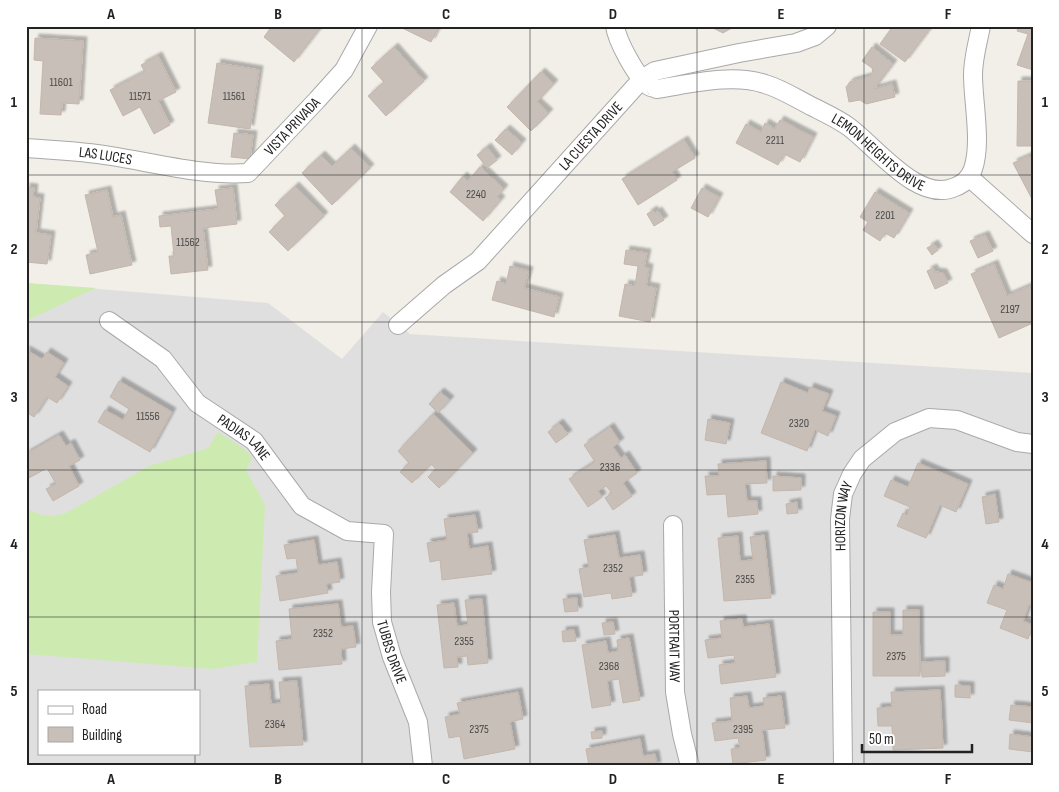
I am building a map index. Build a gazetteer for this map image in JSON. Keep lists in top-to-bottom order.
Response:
{
  "streets": {
    "street": [
      "VISTA PRIVADA",
      "LA CUESTA DRIVE",
      "LEMON HEIGHTS DRIVE",
      "LAS LUCES",
      "PADIAS LANE",
      "HORIZON WAY",
      "PORTRAIT WAY",
      "TUBBS DRIVE"
    ]
  },
  "crossings": [
    ["VISTA PRIVADA", "LAS LUCES"],
    ["LA CUESTA DRIVE", "LEMON HEIGHTS DRIVE"],
    ["PADIAS LANE", "TUBBS DRIVE"]
  ],
  "house_numbers": [
    "11601",
    "11571",
    "11561",
    "2211",
    "2240",
    "2201",
    "11562",
    "2197",
    "11556",
    "2320",
    "2336",
    "2352",
    "2355",
    "2352",
    "2355",
    "2375",
    "2368",
    "2364",
    "2375",
    "2395"
  ],
  "legend": ["Road", "Building"],
  "scale_bar": "50 m",
  "grid": {
    "columns": [
      "A",
      "B",
      "C",
      "D",
      "E",
      "F"
    ],
    "rows": [
      "1",
      "2",
      "3",
      "4",
      "5"
    ]
  }
}
